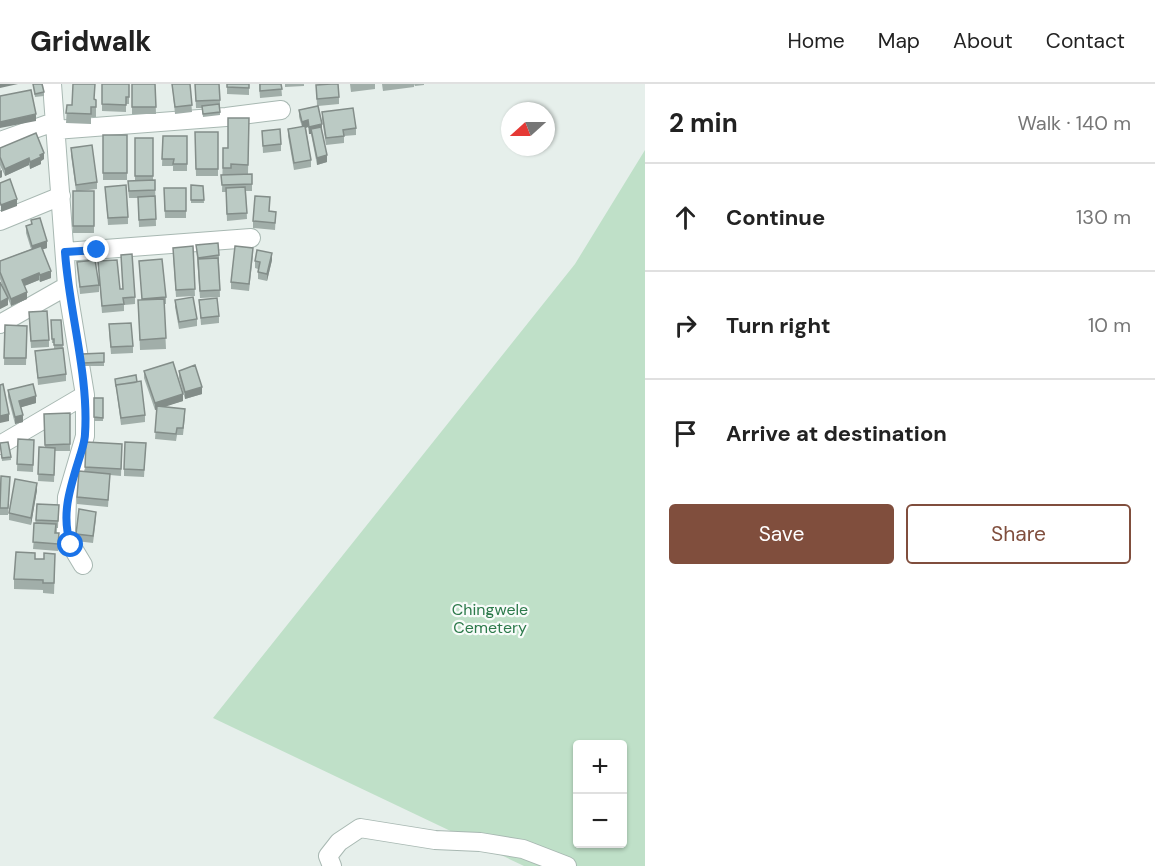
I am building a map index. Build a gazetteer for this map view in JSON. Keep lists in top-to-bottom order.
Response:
{
  "parks": ["Chingwele Cemetery"],
  "north": "left",
  "page": {
    "header": "Gridwalk",
    "nav": [
      "Home",
      "Map",
      "About",
      "Contact"
    ],
    "heading": ["2 min", "Walk · 140 m"],
    "list": [
      ["Continue", "130 m"],
      ["Turn right", "10 m"],
      "Arrive at destination"
    ],
    "buttons": ["Save", "Share"],
    "map_buttons": ["+", "−"]
  }
}
